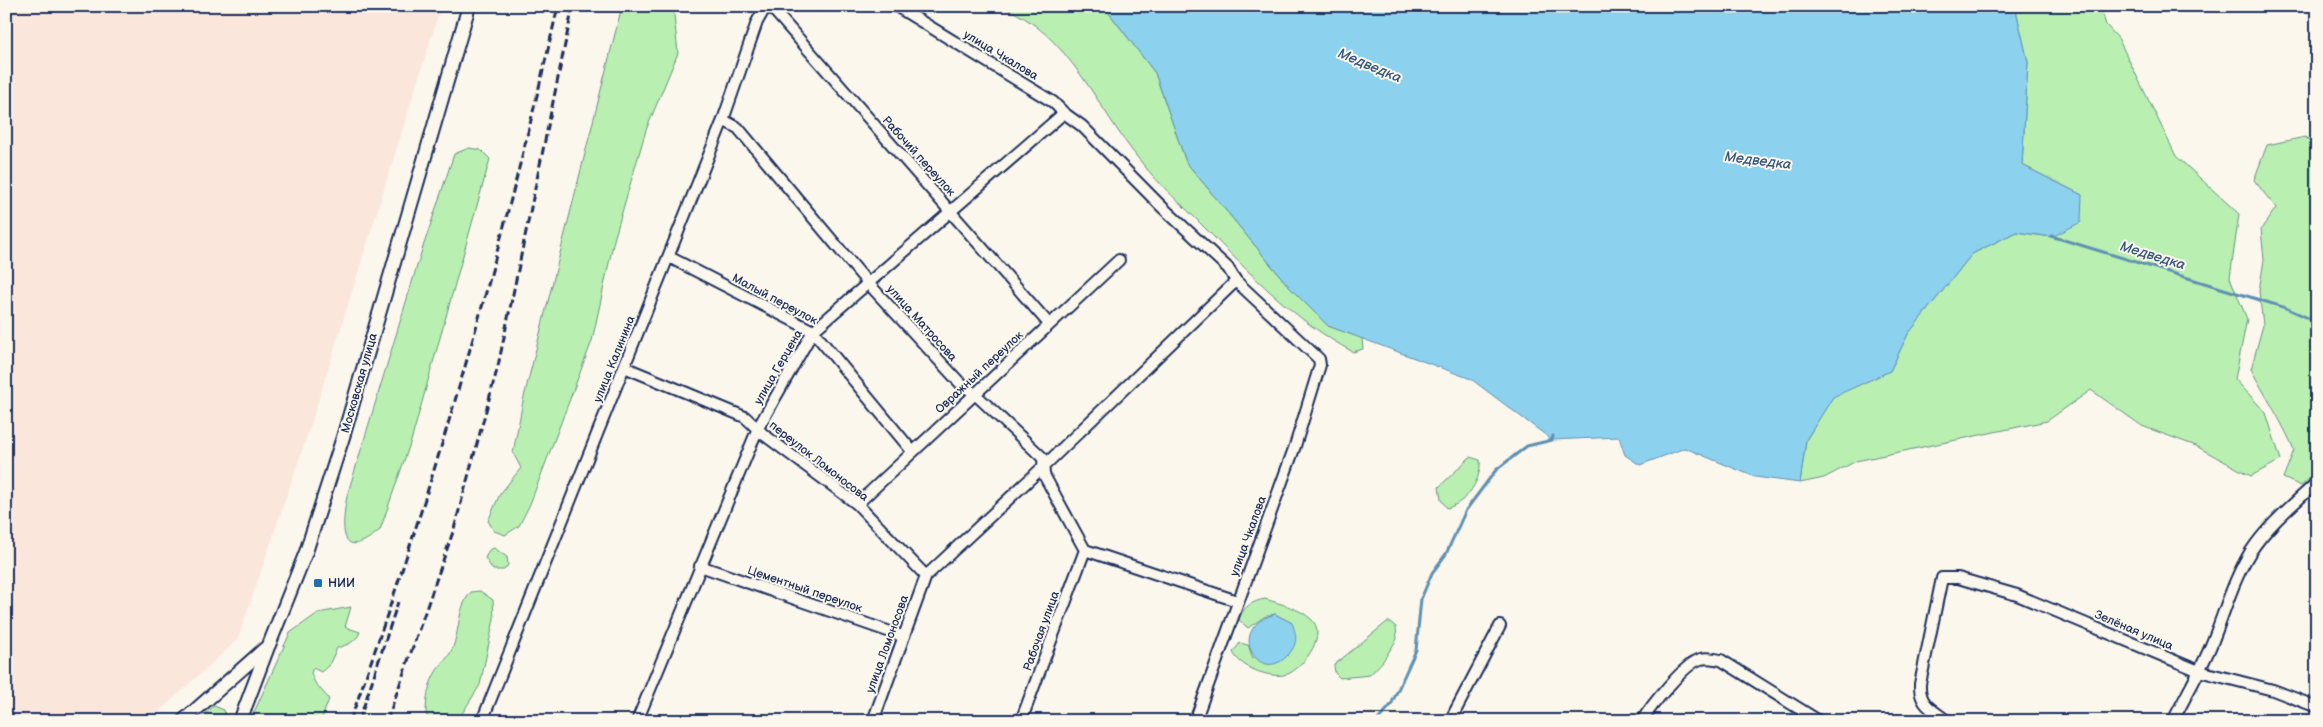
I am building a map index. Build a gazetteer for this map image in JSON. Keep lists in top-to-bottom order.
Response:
{
  "streets": {
    "street": [
      "улица Чкалова",
      "Рабочий переулок",
      "Малый переулок",
      "улица Матросова",
      "улица Калинина",
      "улица Герцена",
      "Овражный переулок",
      "Московская улица",
      "переулок Ломоносова",
      "Цементный переулок",
      "Зелёная улица",
      "Рабочая улица",
      "улица Ломоносова"
    ]
  },
  "crossings": [
    ["улица Чкалова", "улица Герцена"],
    ["Рабочий переулок", "улица Герцена"],
    ["Рабочий переулок", "Овражный переулок"],
    ["Малый переулок", "улица Калинина"],
    ["Малый переулок", "улица Герцена"],
    ["Малый переулок", "Овражный переулок"],
    ["улица Матросова", "улица Калинина"],
    ["улица Матросова", "улица Герцена"],
    ["улица Матросова", "Овражный переулок"],
    ["улица Матросова", "Рабочая улица"],
    ["улица Калинина", "переулок Ломоносова"],
    ["улица Герцена", "переулок Ломоносова"],
    ["улица Герцена", "Цементный переулок"],
    ["Овражный переулок", "переулок Ломоносова"],
    ["переулок Ломоносова", "улица Ломоносова"],
    ["Цементный переулок", "улица Ломоносова"]
  ],
  "water": ["Медведка"],
  "places": {
    "transit": ["НИИ"]
  }
}
